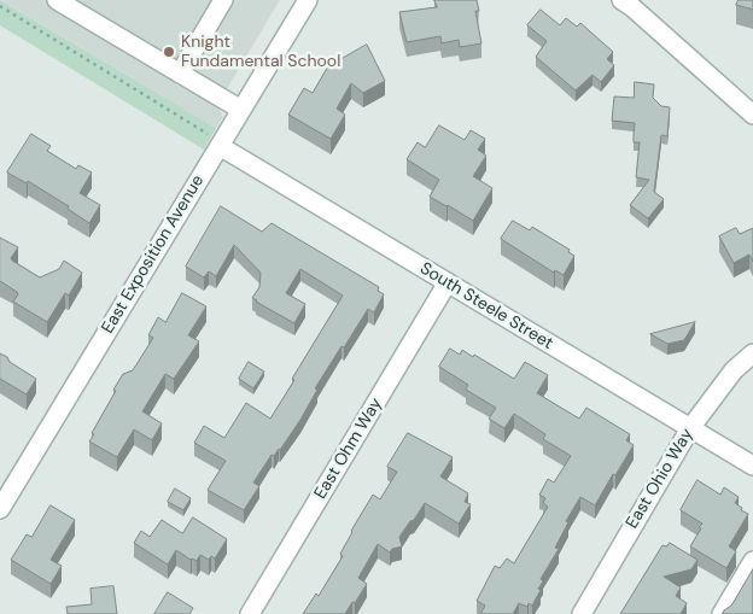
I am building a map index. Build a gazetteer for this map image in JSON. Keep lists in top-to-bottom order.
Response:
{
  "streets": {
    "street": [
      "East Exposition Avenue",
      "South Steele Street",
      "East Ohm Way",
      "East Ohio Way"
    ]
  },
  "crossings": [
    ["East Exposition Avenue", "South Steele Street"],
    ["South Steele Street", "East Ohm Way"],
    ["South Steele Street", "East Ohio Way"]
  ],
  "places": ["Knight Fundamental School"]
}
